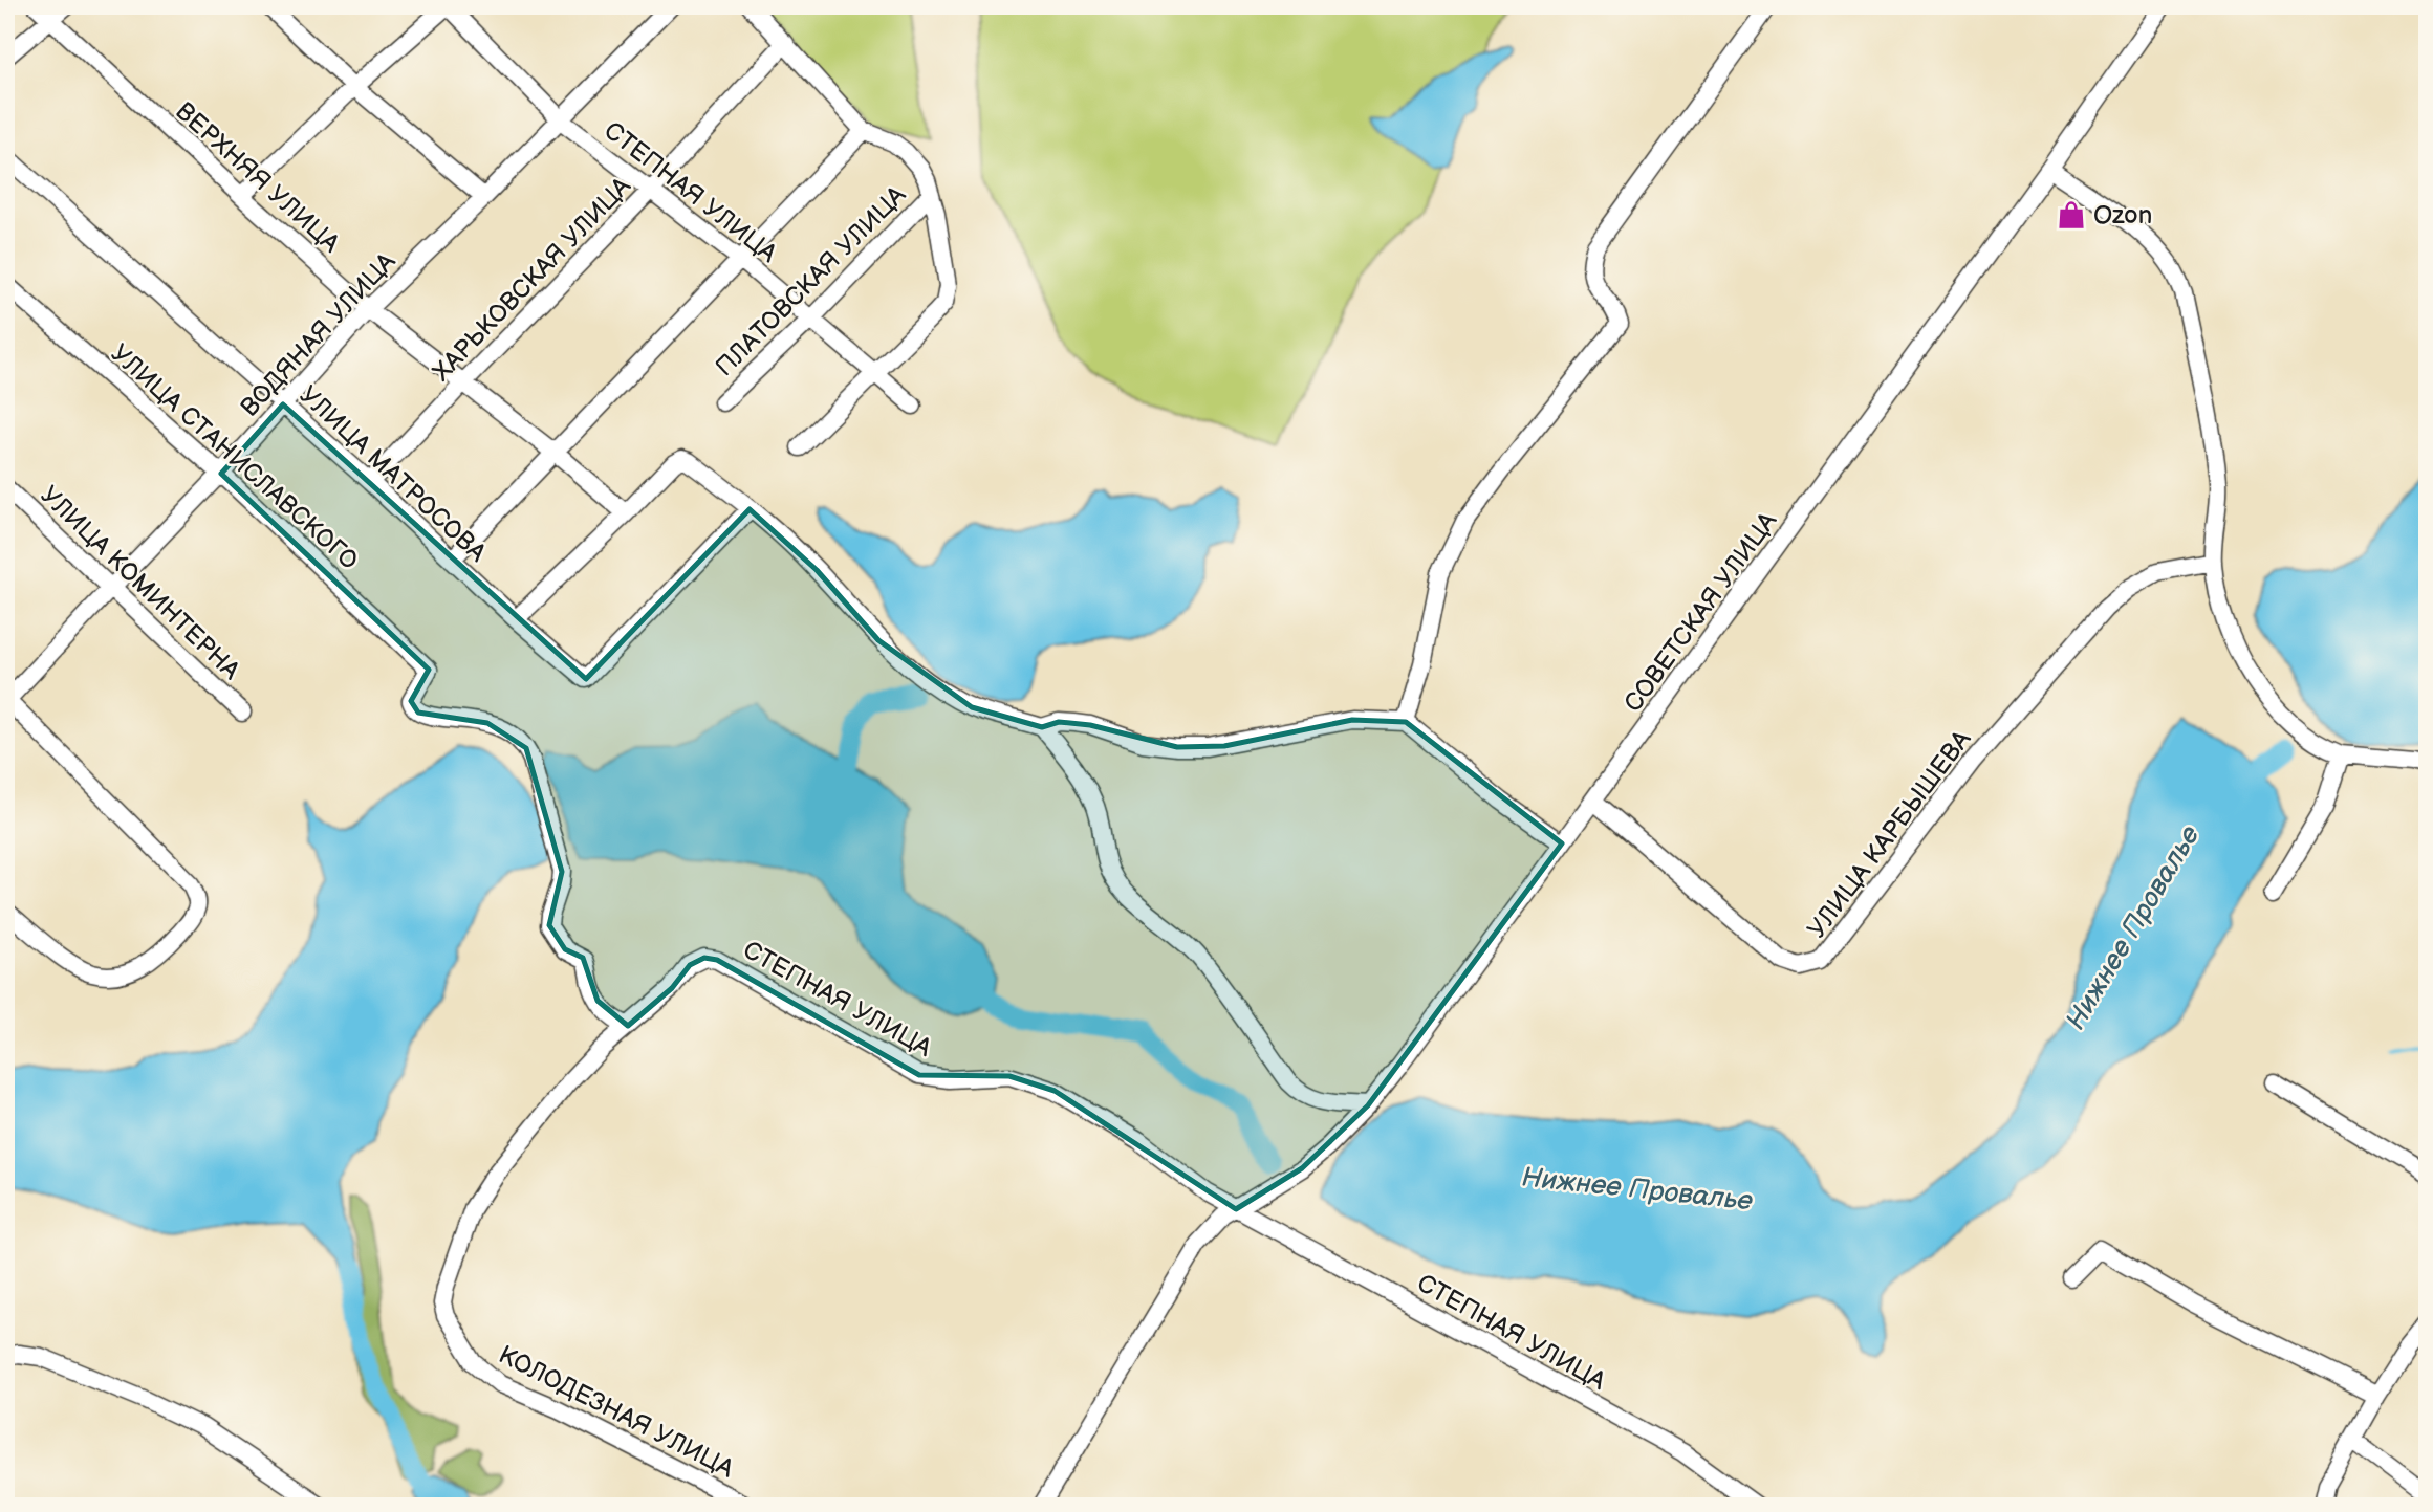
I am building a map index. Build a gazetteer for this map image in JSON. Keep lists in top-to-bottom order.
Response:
{
  "streets": {
    "street": [
      "ВЕРХНЯЯ УЛИЦА",
      "СТЕПНАЯ УЛИЦА",
      "ХАРЬКОВСКАЯ УЛИЦА",
      "ПЛАТОВСКАЯ УЛИЦА",
      "ВОДЯНАЯ УЛИЦА",
      "УЛИЦА СТАНИСЛАВСКОГО",
      "УЛИЦА МАТРОСОВА",
      "УЛИЦА КОМИНТЕРНА",
      "СОВЕТСКАЯ УЛИЦА",
      "УЛИЦА КАРБЫШЕВА",
      "КОЛОДЕЗНАЯ УЛИЦА"
    ]
  },
  "crossings": [
    ["ВЕРХНЯЯ УЛИЦА", "ХАРЬКОВСКАЯ УЛИЦА"],
    ["ВЕРХНЯЯ УЛИЦА", "ВОДЯНАЯ УЛИЦА"],
    ["СТЕПНАЯ УЛИЦА", "ХАРЬКОВСКАЯ УЛИЦА"],
    ["СТЕПНАЯ УЛИЦА", "ПЛАТОВСКАЯ УЛИЦА"],
    ["СТЕПНАЯ УЛИЦА", "ВОДЯНАЯ УЛИЦА"],
    ["СТЕПНАЯ УЛИЦА", "УЛИЦА СТАНИСЛАВСКОГО"],
    ["СТЕПНАЯ УЛИЦА", "СОВЕТСКАЯ УЛИЦА"],
    ["СТЕПНАЯ УЛИЦА", "КОЛОДЕЗНАЯ УЛИЦА"],
    ["ХАРЬКОВСКАЯ УЛИЦА", "УЛИЦА МАТРОСОВА"],
    ["ВОДЯНАЯ УЛИЦА", "УЛИЦА СТАНИСЛАВСКОГО"],
    ["ВОДЯНАЯ УЛИЦА", "УЛИЦА МАТРОСОВА"],
    ["ВОДЯНАЯ УЛИЦА", "УЛИЦА КОМИНТЕРНА"],
    ["УЛИЦА СТАНИСЛАВСКОГО", "КОЛОДЕЗНАЯ УЛИЦА"],
    ["СОВЕТСКАЯ УЛИЦА", "УЛИЦА КАРБЫШЕВА"]
  ],
  "water": ["Нижнее Провалье"],
  "places": {
    "shop": ["Ozon"]
  }
}
